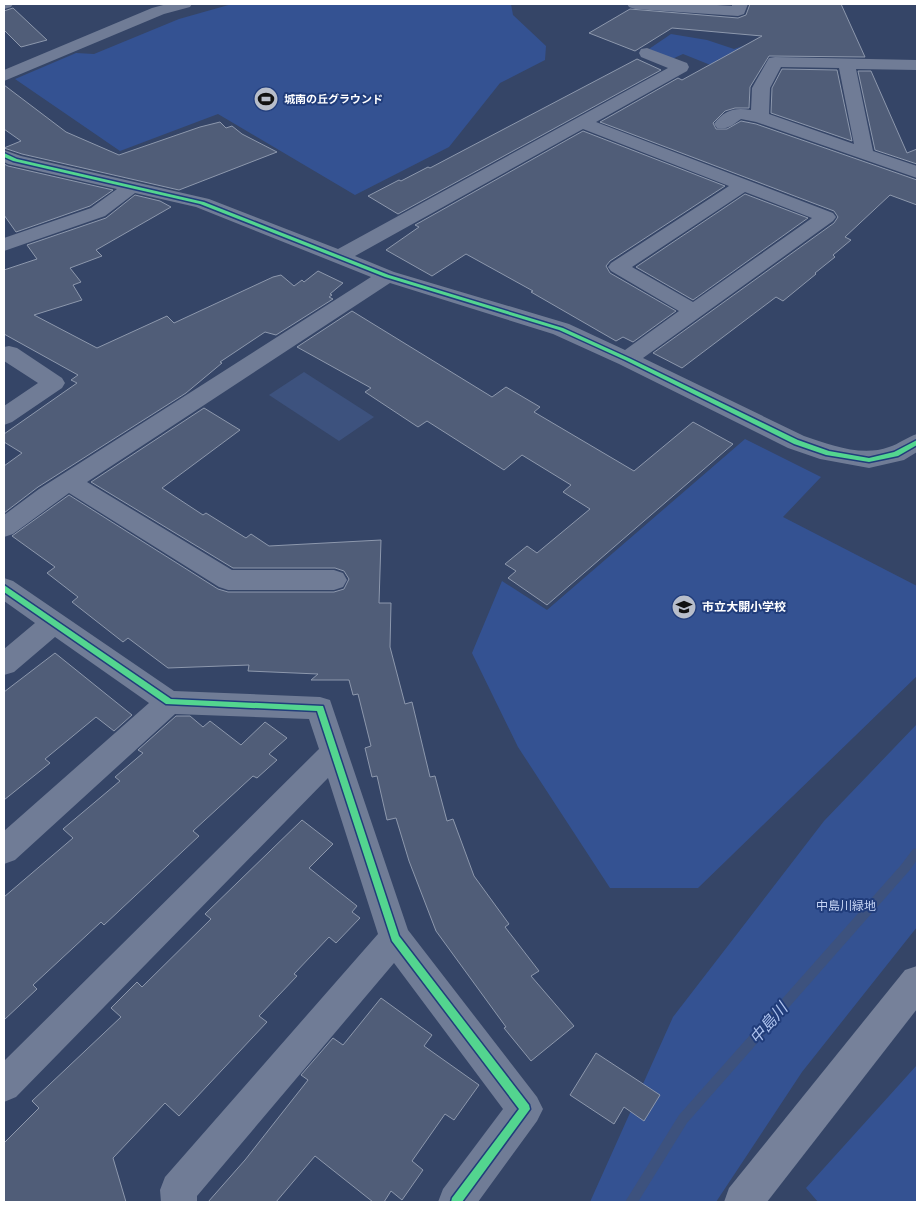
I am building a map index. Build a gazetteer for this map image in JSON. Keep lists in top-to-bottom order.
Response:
{
  "water": ["中島川"],
  "parks": ["中島川緑地"],
  "places": {
    "sports": ["城南の丘グラウンド"],
    "school or university": ["市立大開小学校"]
  }
}
